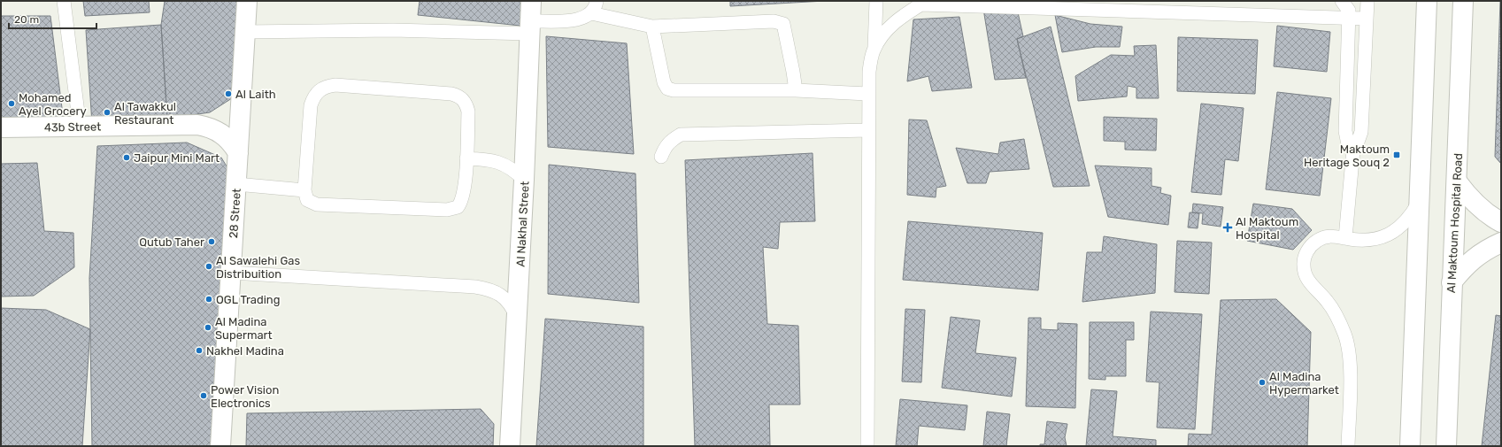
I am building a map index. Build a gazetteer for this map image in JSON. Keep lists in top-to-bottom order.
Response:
{
  "streets": {
    "street": [
      "43b Street",
      "28 Street",
      "Al Maktoum Hospital Road",
      "Al Nakhal Street"
    ]
  },
  "crossings": [
    ["43b Street", "28 Street"]
  ],
  "places": {
    "other": [
      "Al Laith",
      "Mohamed Ayel Grocery",
      "Al Tawakkul Restaurant",
      "Jaipur Mini Mart",
      "Qutub Taher",
      "Al Sawalehi Gas Distribuition",
      "OGL Trading",
      "Al Madina Supermart",
      "Nakhel Madina",
      "Al Madina Hypermarket",
      "Power Vision Electronics"
    ],
    "transit": ["Maktoum Heritage Souq 2"],
    "health": ["Al Maktoum Hospital"]
  },
  "scale_bar": "20 m"
}
